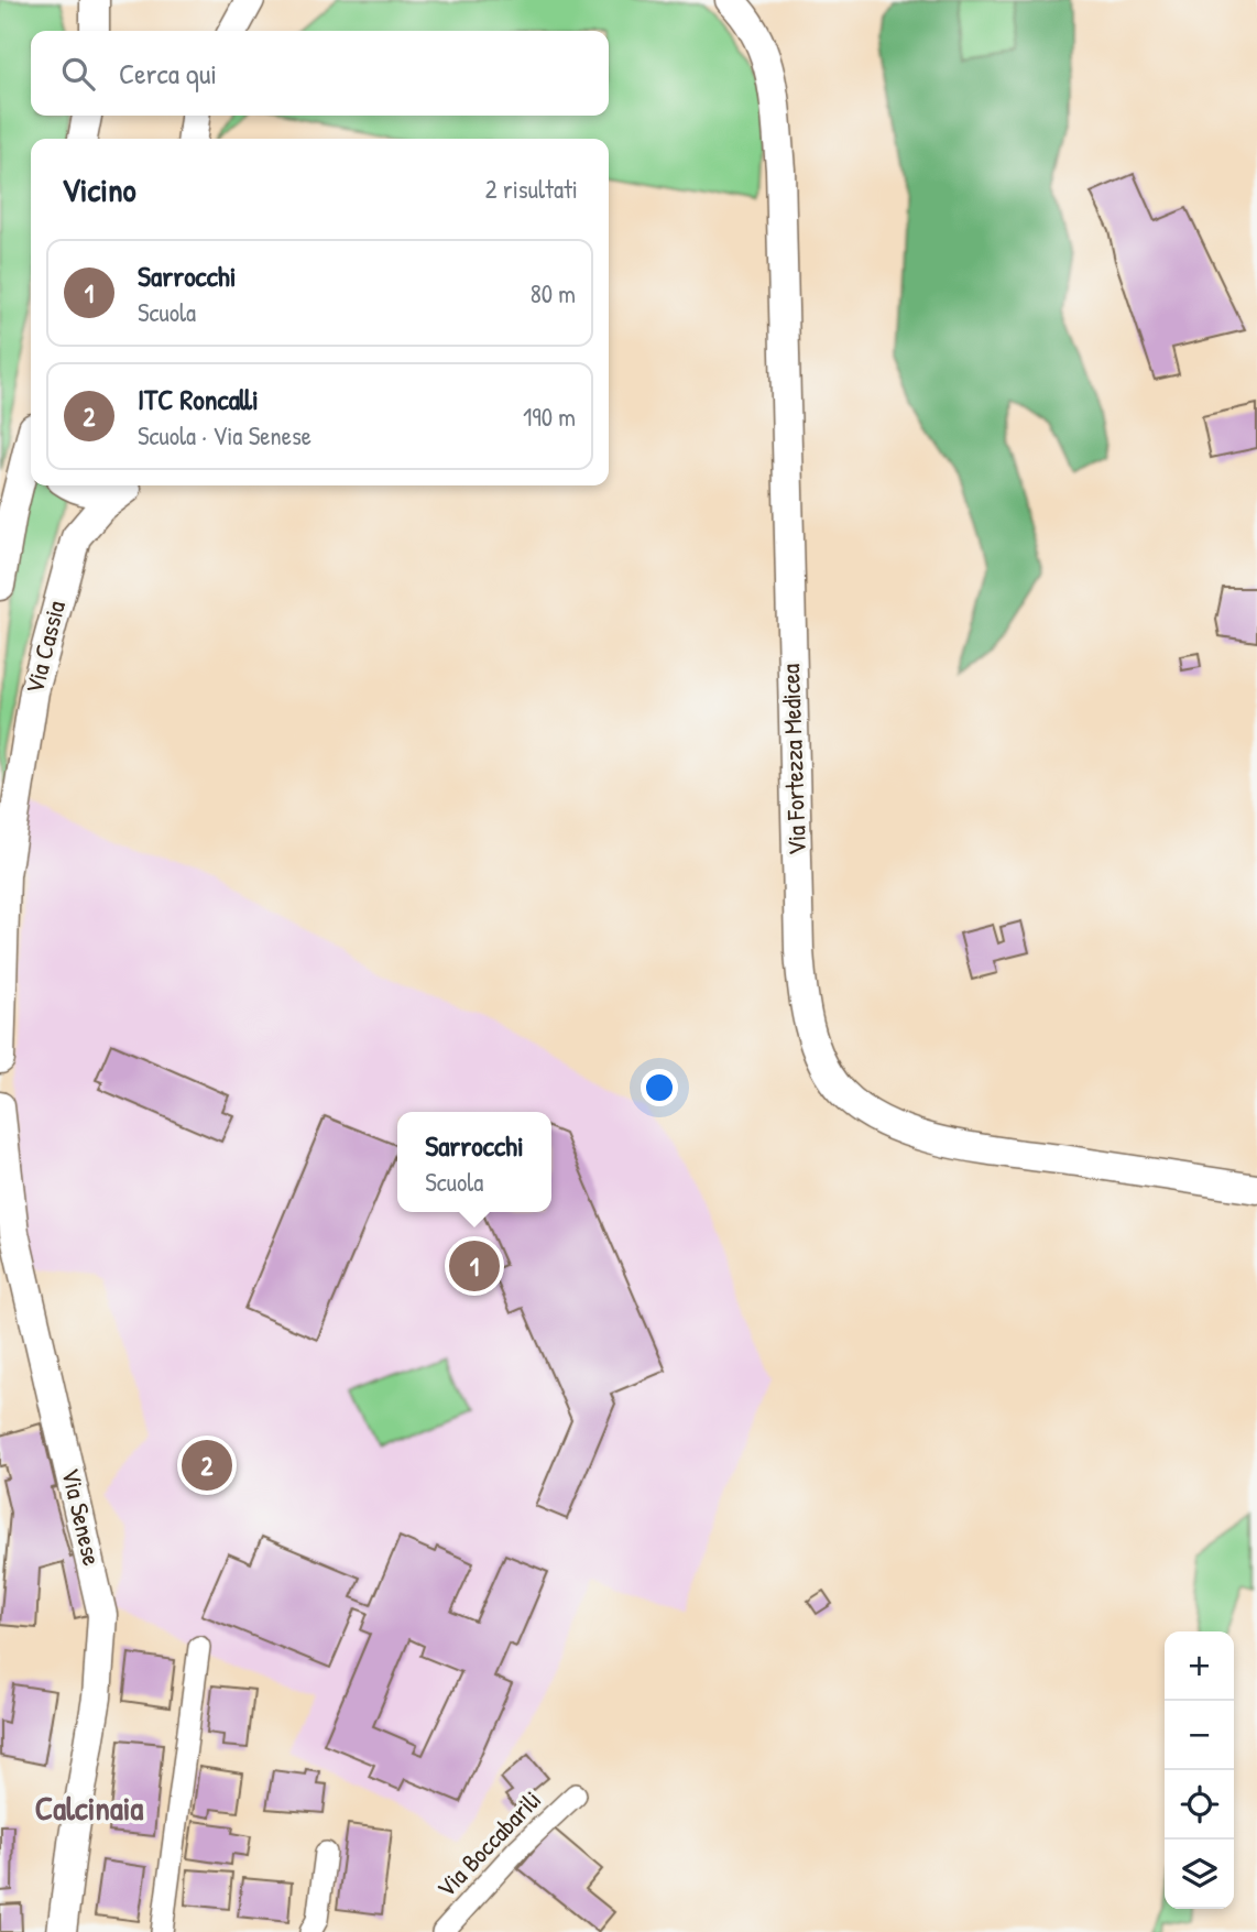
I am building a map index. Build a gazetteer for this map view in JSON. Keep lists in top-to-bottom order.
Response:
{
  "streets": {
    "main road": ["Via Cassia", "Via Fortezza Medicea", "Via Senese"],
    "street": ["Via Boccabarili"]
  },
  "districts": ["Calcinaia"],
  "page": {
    "search": "Cerca qui",
    "heading": ["Vicino", "2 risultati"],
    "list": [
      {
        "mark": "1",
        "name": "Sarrocchi",
        "note": "Scuola",
        "value": "80 m"
      },
      {
        "mark": "2",
        "name": "ITC Roncalli",
        "note": "Scuola · Via Senese",
        "value": "190 m"
      }
    ],
    "popup": ["Sarrocchi", "Scuola"],
    "pins": ["1", "2"],
    "map_buttons": ["+", "−"]
  }
}
